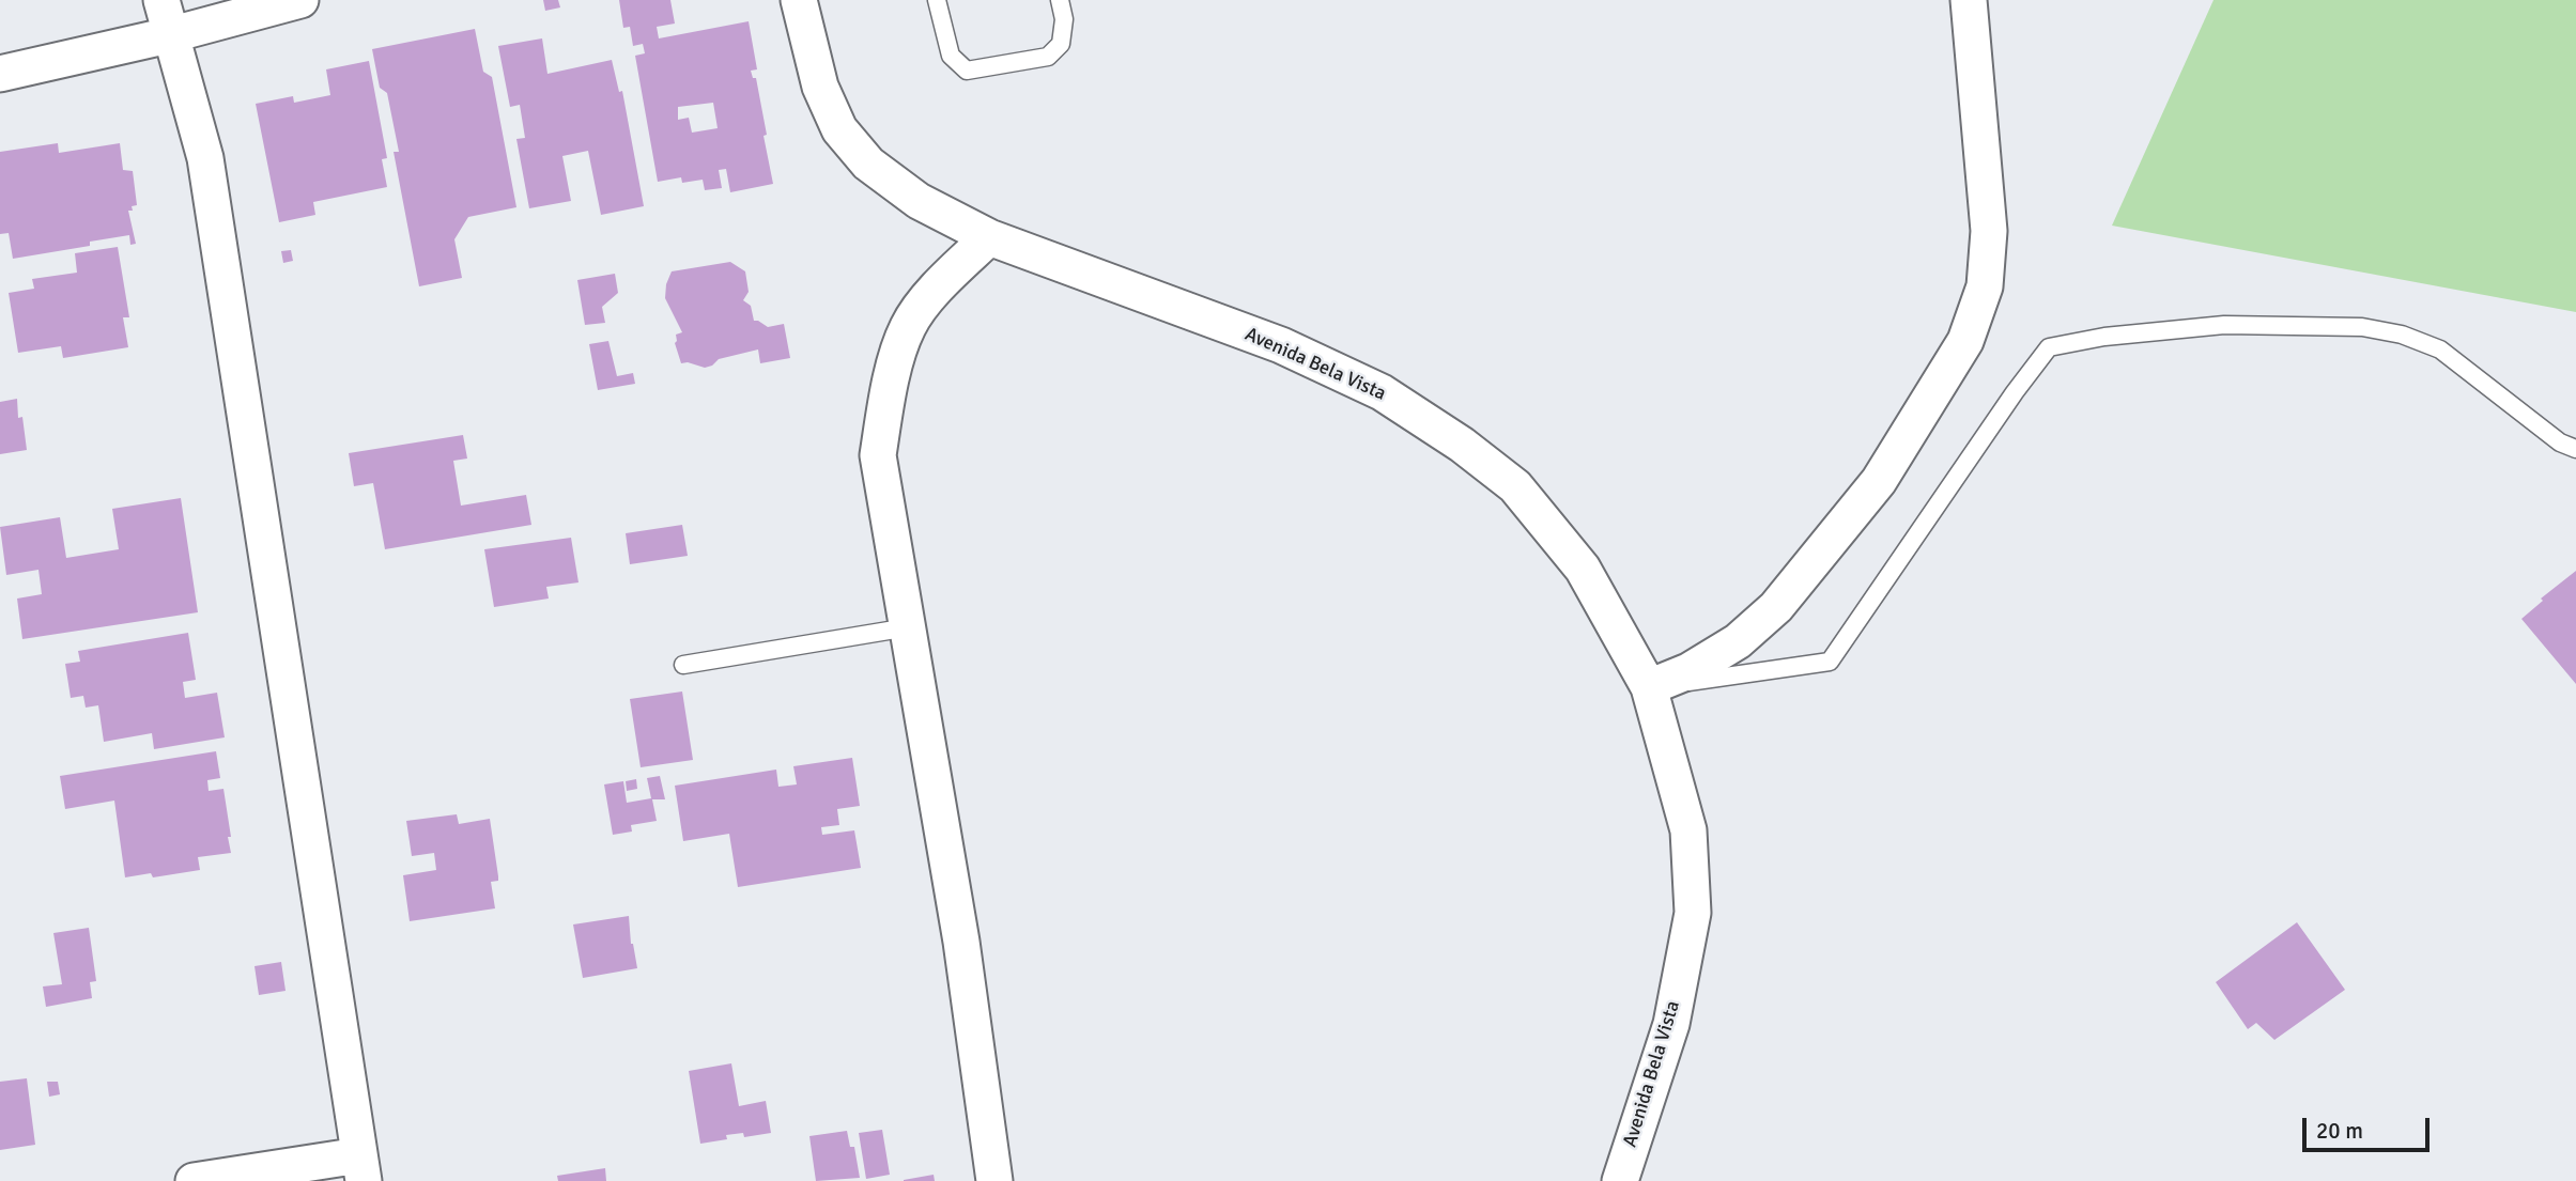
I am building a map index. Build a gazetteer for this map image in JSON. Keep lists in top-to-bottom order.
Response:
{
  "streets": {
    "street": ["Avenida Bela Vista"]
  },
  "scale_bar": "20 m"
}
